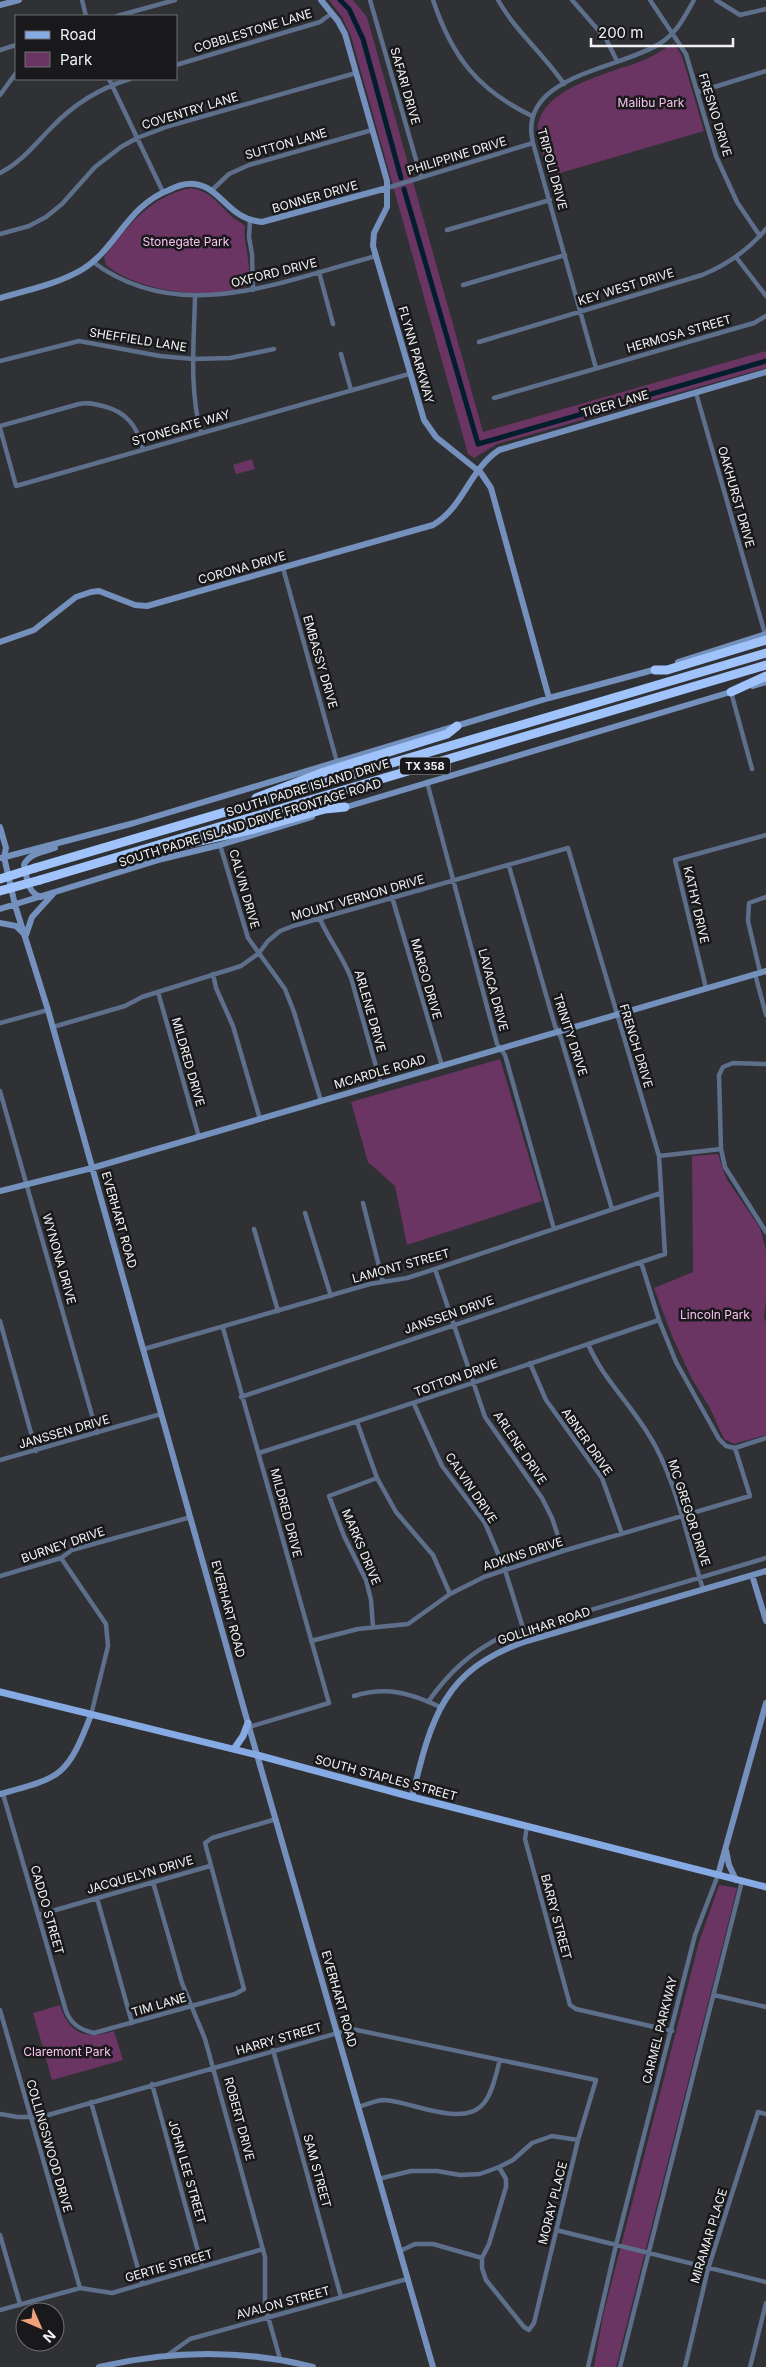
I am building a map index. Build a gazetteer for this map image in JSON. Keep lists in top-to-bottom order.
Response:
{
  "streets": {
    "highway": ["TX 358", "SOUTH PADRE ISLAND DRIVE"],
    "main road": [
      "BONNER DRIVE",
      "FLYNN PARKWAY",
      "TIGER LANE",
      "CORONA DRIVE",
      "SOUTH PADRE ISLAND DRIVE FRONTAGE ROAD",
      "MCARDLE ROAD",
      "EVERHART ROAD",
      "GOLLIHAR ROAD",
      "SOUTH STAPLES STREET",
      "CARMEL PARKWAY",
      "ROBERT DRIVE"
    ],
    "street": [
      "COBBLESTONE LANE",
      "SAFARI DRIVE",
      "COVENTRY LANE",
      "FRESNO DRIVE",
      "SUTTON LANE",
      "PHILIPPINE DRIVE",
      "TRIPOLI DRIVE",
      "OXFORD DRIVE",
      "KEY WEST DRIVE",
      "HERMOSA STREET",
      "SHEFFIELD LANE",
      "STONEGATE WAY",
      "OAKHURST DRIVE",
      "EMBASSY DRIVE",
      "CALVIN DRIVE",
      "MOUNT VERNON DRIVE",
      "KATHY DRIVE",
      "MARGO DRIVE",
      "LAVACA DRIVE",
      "ARLENE DRIVE",
      "TRINITY DRIVE",
      "FRENCH DRIVE",
      "MILDRED DRIVE",
      "WYNONA DRIVE",
      "LAMONT STREET",
      "JANSSEN DRIVE",
      "TOTTON DRIVE",
      "ABNER DRIVE",
      "MC GREGOR DRIVE",
      "BURNEY DRIVE",
      "MARKS DRIVE",
      "ADKINS DRIVE",
      "JACQUELYN DRIVE",
      "CADDO STREET",
      "BARRY STREET",
      "TIM LANE",
      "HARRY STREET",
      "COLLINGSWOOD DRIVE",
      "SAM STREET",
      "JOHN LEE STREET",
      "MORAY PLACE",
      "MIRAMAR PLACE",
      "GERTIE STREET",
      "AVALON STREET"
    ]
  },
  "crossings": [
    ["COBBLESTONE LANE", "FLYNN PARKWAY"],
    ["SAFARI DRIVE", "PHILIPPINE DRIVE"],
    ["COVENTRY LANE", "FLYNN PARKWAY"],
    ["FRESNO DRIVE", "TRIPOLI DRIVE"],
    ["FRESNO DRIVE", "KEY WEST DRIVE"],
    ["SUTTON LANE", "FLYNN PARKWAY"],
    ["PHILIPPINE DRIVE", "TRIPOLI DRIVE"],
    ["PHILIPPINE DRIVE", "BONNER DRIVE"],
    ["PHILIPPINE DRIVE", "FLYNN PARKWAY"],
    ["TRIPOLI DRIVE", "KEY WEST DRIVE"],
    ["TRIPOLI DRIVE", "HERMOSA STREET"],
    ["BONNER DRIVE", "FLYNN PARKWAY"],
    ["OXFORD DRIVE", "FLYNN PARKWAY"],
    ["FLYNN PARKWAY", "TIGER LANE"],
    ["FLYNN PARKWAY", "STONEGATE WAY"],
    ["FLYNN PARKWAY", "CORONA DRIVE"],
    ["TIGER LANE", "OAKHURST DRIVE"],
    ["TIGER LANE", "CORONA DRIVE"],
    ["CORONA DRIVE", "EMBASSY DRIVE"],
    ["SOUTH PADRE ISLAND DRIVE FRONTAGE ROAD", "CALVIN DRIVE"],
    ["SOUTH PADRE ISLAND DRIVE FRONTAGE ROAD", "LAVACA DRIVE"],
    ["SOUTH PADRE ISLAND DRIVE FRONTAGE ROAD", "EVERHART ROAD"],
    ["CALVIN DRIVE", "MOUNT VERNON DRIVE"],
    ["CALVIN DRIVE", "MCARDLE ROAD"],
    ["CALVIN DRIVE", "TOTTON DRIVE"],
    ["CALVIN DRIVE", "ADKINS DRIVE"],
    ["CALVIN DRIVE", "GOLLIHAR ROAD"],
    ["MOUNT VERNON DRIVE", "MARGO DRIVE"],
    ["MOUNT VERNON DRIVE", "LAVACA DRIVE"],
    ["MOUNT VERNON DRIVE", "ARLENE DRIVE"],
    ["MOUNT VERNON DRIVE", "TRINITY DRIVE"],
    ["MOUNT VERNON DRIVE", "FRENCH DRIVE"],
    ["MOUNT VERNON DRIVE", "MILDRED DRIVE"],
    ["MOUNT VERNON DRIVE", "EVERHART ROAD"],
    ["KATHY DRIVE", "MCARDLE ROAD"],
    ["MARGO DRIVE", "MCARDLE ROAD"],
    ["LAVACA DRIVE", "MCARDLE ROAD"],
    ["LAVACA DRIVE", "LAMONT STREET"],
    ["ARLENE DRIVE", "MCARDLE ROAD"],
    ["ARLENE DRIVE", "LAMONT STREET"],
    ["ARLENE DRIVE", "JANSSEN DRIVE"],
    ["ARLENE DRIVE", "TOTTON DRIVE"],
    ["ARLENE DRIVE", "ADKINS DRIVE"],
    ["TRINITY DRIVE", "MCARDLE ROAD"],
    ["TRINITY DRIVE", "LAMONT STREET"],
    ["FRENCH DRIVE", "MCARDLE ROAD"],
    ["FRENCH DRIVE", "LAMONT STREET"],
    ["FRENCH DRIVE", "JANSSEN DRIVE"],
    ["MILDRED DRIVE", "MCARDLE ROAD"],
    ["MILDRED DRIVE", "EVERHART ROAD"],
    ["MILDRED DRIVE", "LAMONT STREET"],
    ["MILDRED DRIVE", "JANSSEN DRIVE"],
    ["MILDRED DRIVE", "TOTTON DRIVE"],
    ["MILDRED DRIVE", "ADKINS DRIVE"],
    ["MCARDLE ROAD", "EVERHART ROAD"],
    ["MCARDLE ROAD", "WYNONA DRIVE"],
    ["EVERHART ROAD", "LAMONT STREET"],
    ["EVERHART ROAD", "JANSSEN DRIVE"],
    ["EVERHART ROAD", "BURNEY DRIVE"],
    ["EVERHART ROAD", "SOUTH STAPLES STREET"],
    ["EVERHART ROAD", "JACQUELYN DRIVE"],
    ["EVERHART ROAD", "HARRY STREET"],
    ["EVERHART ROAD", "AVALON STREET"],
    ["WYNONA DRIVE", "JANSSEN DRIVE"],
    ["TOTTON DRIVE", "ABNER DRIVE"],
    ["TOTTON DRIVE", "MC GREGOR DRIVE"],
    ["ABNER DRIVE", "ADKINS DRIVE"],
    ["MC GREGOR DRIVE", "ADKINS DRIVE"],
    ["MC GREGOR DRIVE", "GOLLIHAR ROAD"],
    ["MARKS DRIVE", "ADKINS DRIVE"],
    ["GOLLIHAR ROAD", "SOUTH STAPLES STREET"],
    ["SOUTH STAPLES STREET", "BARRY STREET"],
    ["SOUTH STAPLES STREET", "CARMEL PARKWAY"],
    ["JACQUELYN DRIVE", "CADDO STREET"],
    ["JACQUELYN DRIVE", "TIM LANE"],
    ["JACQUELYN DRIVE", "ROBERT DRIVE"],
    ["CADDO STREET", "TIM LANE"],
    ["BARRY STREET", "CARMEL PARKWAY"],
    ["TIM LANE", "ROBERT DRIVE"],
    ["HARRY STREET", "ROBERT DRIVE"],
    ["HARRY STREET", "COLLINGSWOOD DRIVE"],
    ["HARRY STREET", "SAM STREET"],
    ["HARRY STREET", "JOHN LEE STREET"],
    ["HARRY STREET", "MORAY PLACE"],
    ["ROBERT DRIVE", "GERTIE STREET"],
    ["ROBERT DRIVE", "AVALON STREET"],
    ["COLLINGSWOOD DRIVE", "GERTIE STREET"],
    ["SAM STREET", "AVALON STREET"],
    ["JOHN LEE STREET", "GERTIE STREET"]
  ],
  "parks": [
    "Malibu Park",
    "Stonegate Park",
    "Lincoln Park",
    "Claremont Park"
  ],
  "legend": ["Road", "Park"],
  "scale_bar": "200 m",
  "north": "bottom right"
}
